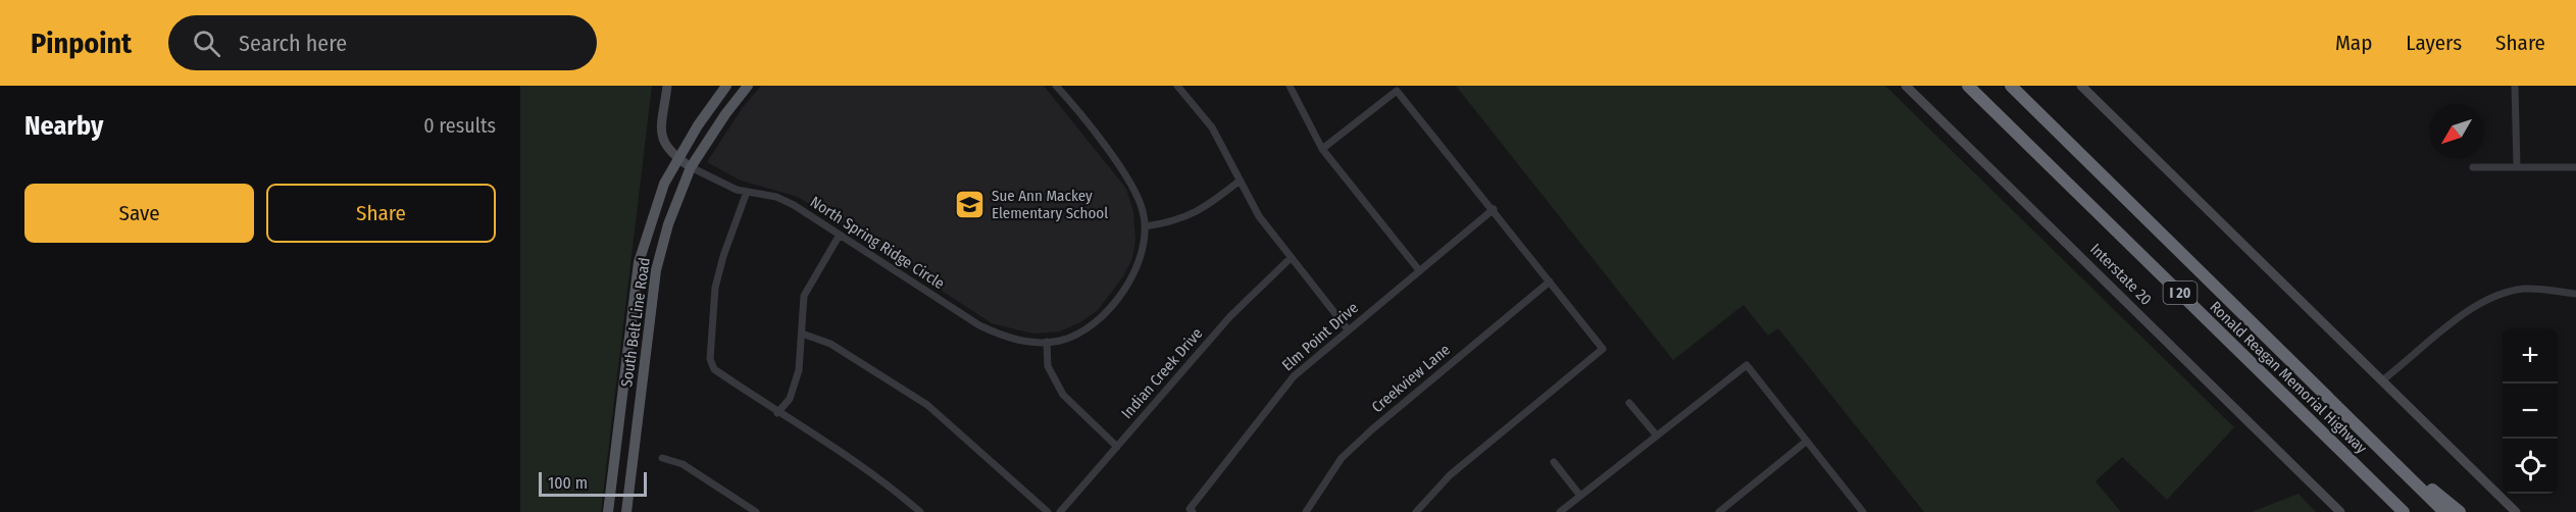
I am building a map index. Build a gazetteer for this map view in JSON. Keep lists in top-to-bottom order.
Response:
{
  "streets": {
    "highway": ["I 20", "Ronald Reagan Memorial Highway"],
    "main road": ["Interstate 20", "South Belt Line Road"],
    "street": [
      "North Spring Ridge Circle",
      "Elm Point Drive",
      "Indian Creek Drive",
      "Creekview Lane"
    ]
  },
  "crossings": [
    ["North Spring Ridge Circle", "South Belt Line Road"]
  ],
  "places": {
    "school or university": ["Sue Ann Mackey Elementary School"]
  },
  "scale_bar": "100 m",
  "north": "bottom left",
  "page": {
    "header": "Pinpoint",
    "search": "Search here",
    "nav": ["Map", "Layers", "Share"],
    "heading": ["Nearby", "0 results"],
    "buttons": ["Save", "Share"],
    "map_buttons": ["+", "−"],
    "scale": "100 m"
  }
}
